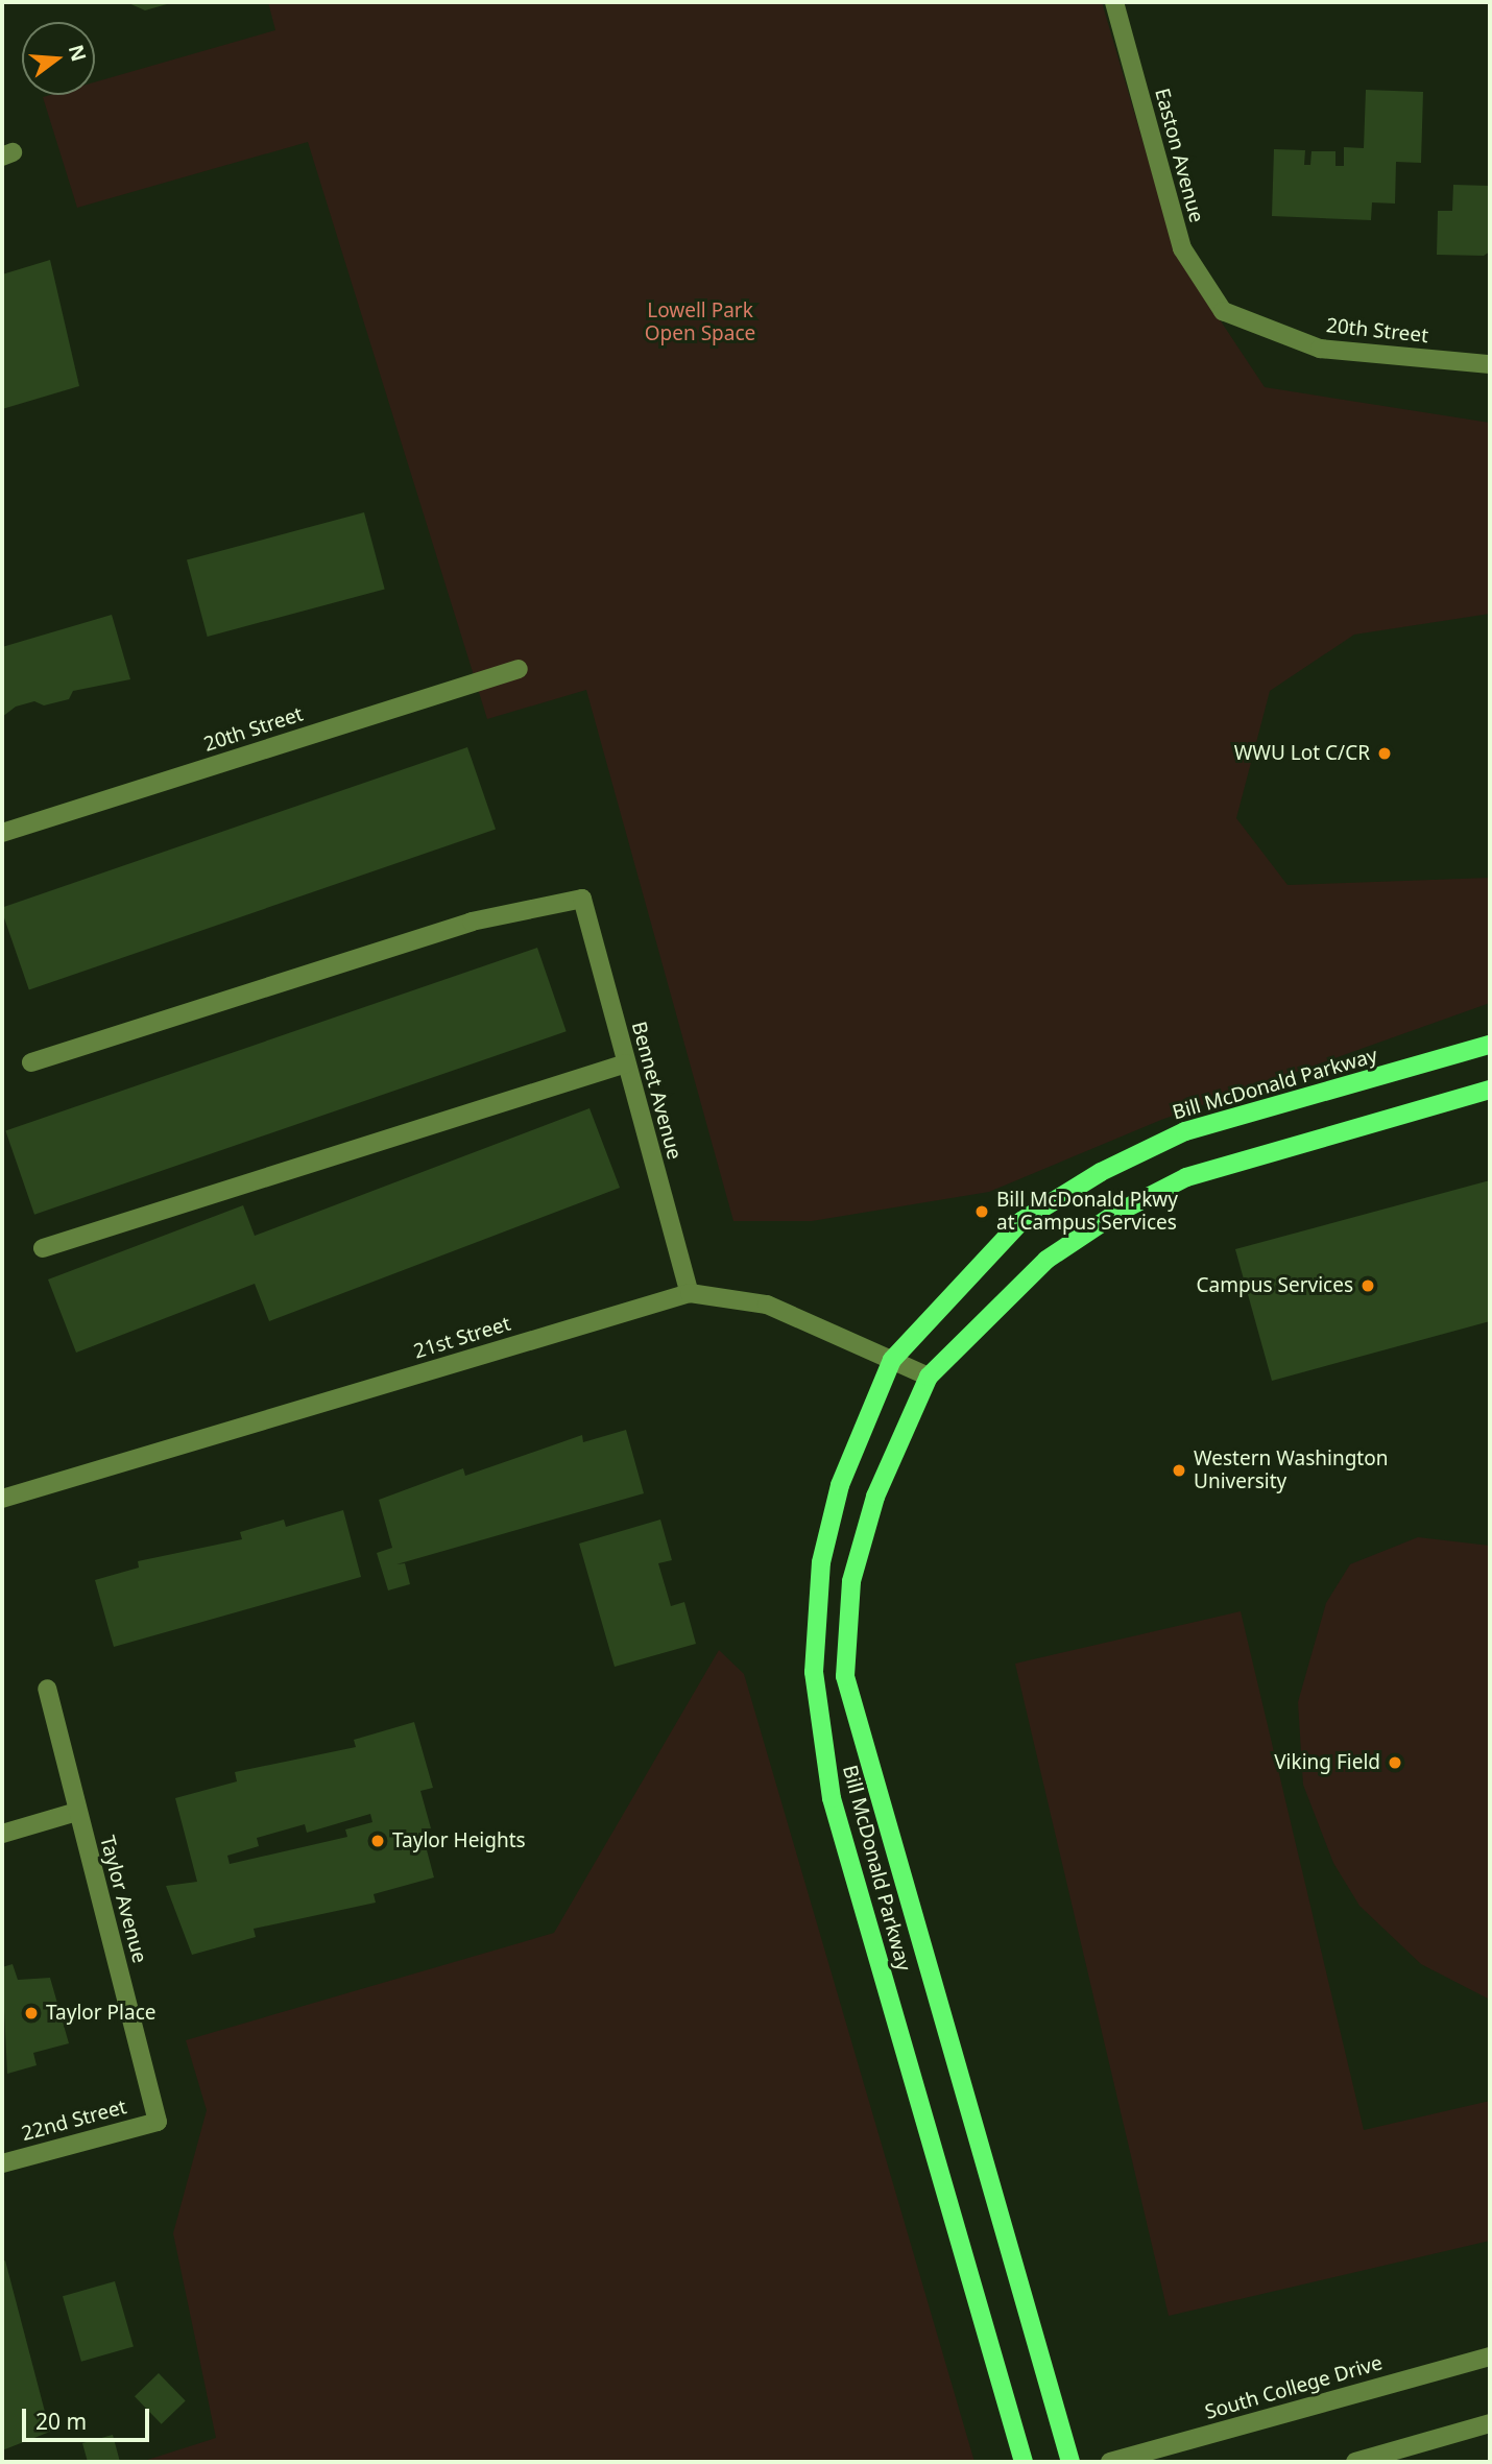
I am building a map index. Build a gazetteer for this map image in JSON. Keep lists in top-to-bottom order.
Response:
{
  "streets": {
    "main road": ["Bill McDonald Parkway"],
    "street": [
      "Easton Avenue",
      "20th Street",
      "Bennet Avenue",
      "21st Street",
      "Taylor Avenue",
      "22nd Street",
      "South College Drive"
    ]
  },
  "crossings": [
    ["Easton Avenue", "20th Street"],
    ["Bill McDonald Parkway", "21st Street"],
    ["Bennet Avenue", "21st Street"],
    ["Taylor Avenue", "22nd Street"]
  ],
  "parks": ["Lowell Park Open Space"],
  "places": [
    "WWU Lot C/CR",
    "Bill McDonald Pkwy at Campus Services",
    "Campus Services",
    "Western Washington University",
    "Viking Field",
    "Taylor Heights",
    "Taylor Place"
  ],
  "scale_bar": "20 m",
  "north": "right"
}
